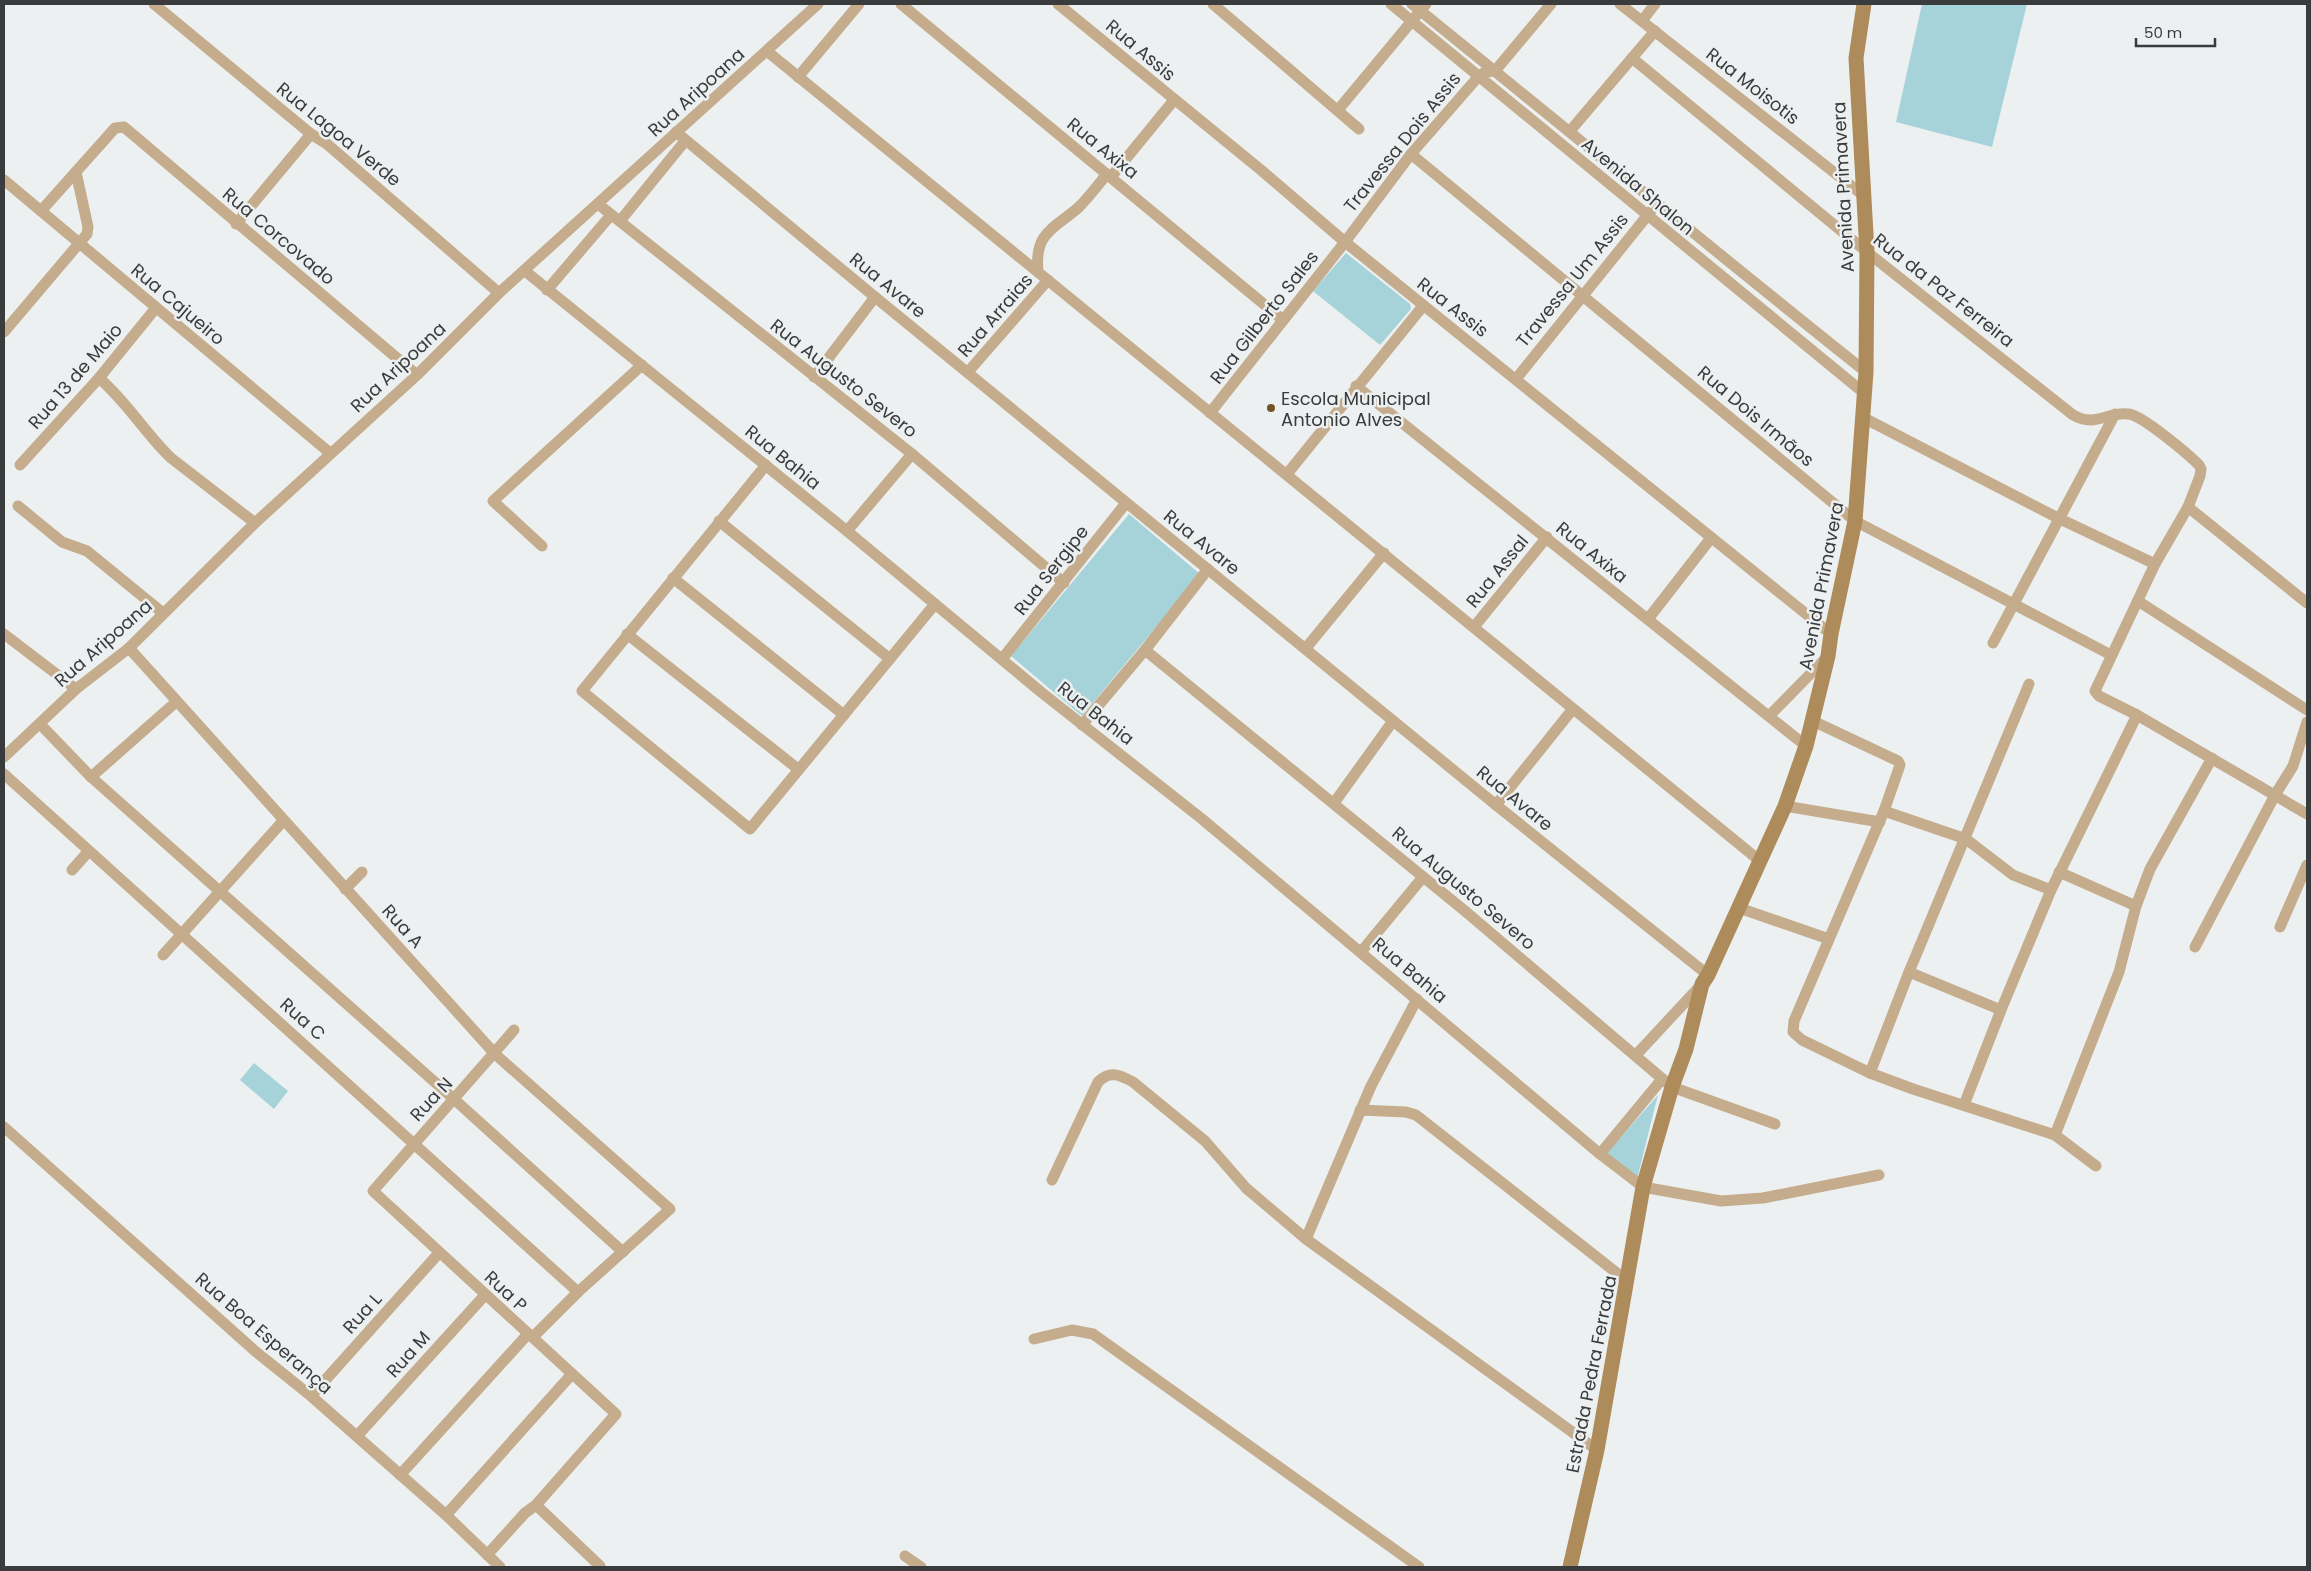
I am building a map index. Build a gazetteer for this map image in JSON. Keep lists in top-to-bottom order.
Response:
{
  "streets": {
    "street": [
      "Rua Assis",
      "Rua Moisotis",
      "Rua Aripoana",
      "Rua Lagoa Verde",
      "Travessa Dois Assis",
      "Rua Axixa",
      "Avenida Shalon",
      "Avenida Primavera",
      "Rua Corcovado",
      "Travessa Um Assis",
      "Rua Avare",
      "Rua da Paz Ferreira",
      "Rua Cajueiro",
      "Rua Arraias",
      "Rua Gilberto Sales",
      "Rua 13 de Maio",
      "Rua Augusto Severo",
      "Rua Dois Irmãos",
      "Rua Bahia",
      "Rua Sergipe",
      "Rua Assal",
      "Rua A",
      "Rua C",
      "Rua N",
      "Rua P",
      "Rua L",
      "Rua Boa Esperança",
      "Rua M",
      "Estrada Pedra Ferrada"
    ]
  },
  "crossings": [
    ["Rua Assis", "Travessa Dois Assis"],
    ["Rua Assis", "Avenida Primavera"],
    ["Rua Assis", "Travessa Um Assis"],
    ["Rua Assis", "Rua Gilberto Sales"],
    ["Rua Moisotis", "Avenida Primavera"],
    ["Rua Aripoana", "Rua Lagoa Verde"],
    ["Rua Aripoana", "Rua Corcovado"],
    ["Rua Aripoana", "Rua Avare"],
    ["Rua Aripoana", "Rua Cajueiro"],
    ["Rua Aripoana", "Rua Augusto Severo"],
    ["Rua Aripoana", "Rua Bahia"],
    ["Rua Aripoana", "Rua A"],
    ["Travessa Dois Assis", "Avenida Shalon"],
    ["Travessa Dois Assis", "Rua Gilberto Sales"],
    ["Travessa Dois Assis", "Rua Dois Irmãos"],
    ["Rua Axixa", "Avenida Primavera"],
    ["Rua Axixa", "Rua Gilberto Sales"],
    ["Rua Axixa", "Rua Assal"],
    ["Avenida Shalon", "Avenida Primavera"],
    ["Avenida Shalon", "Travessa Um Assis"],
    ["Avenida Primavera", "Rua Avare"],
    ["Avenida Primavera", "Rua da Paz Ferreira"],
    ["Avenida Primavera", "Rua Augusto Severo"],
    ["Avenida Primavera", "Rua Dois Irmãos"],
    ["Avenida Primavera", "Estrada Pedra Ferrada"],
    ["Travessa Um Assis", "Rua Dois Irmãos"],
    ["Rua Avare", "Rua Arraias"],
    ["Rua Avare", "Rua Sergipe"],
    ["Rua Cajueiro", "Rua 13 de Maio"],
    ["Rua Augusto Severo", "Rua Sergipe"],
    ["Rua Augusto Severo", "Estrada Pedra Ferrada"],
    ["Rua Bahia", "Rua Sergipe"],
    ["Rua Bahia", "Estrada Pedra Ferrada"],
    ["Rua A", "Rua N"],
    ["Rua C", "Rua N"],
    ["Rua N", "Rua P"],
    ["Rua P", "Rua L"],
    ["Rua P", "Rua M"],
    ["Rua L", "Rua Boa Esperança"],
    ["Rua Boa Esperança", "Rua M"]
  ],
  "places": ["Escola Municipal Antonio Alves"],
  "scale_bar": "50 m"
}
